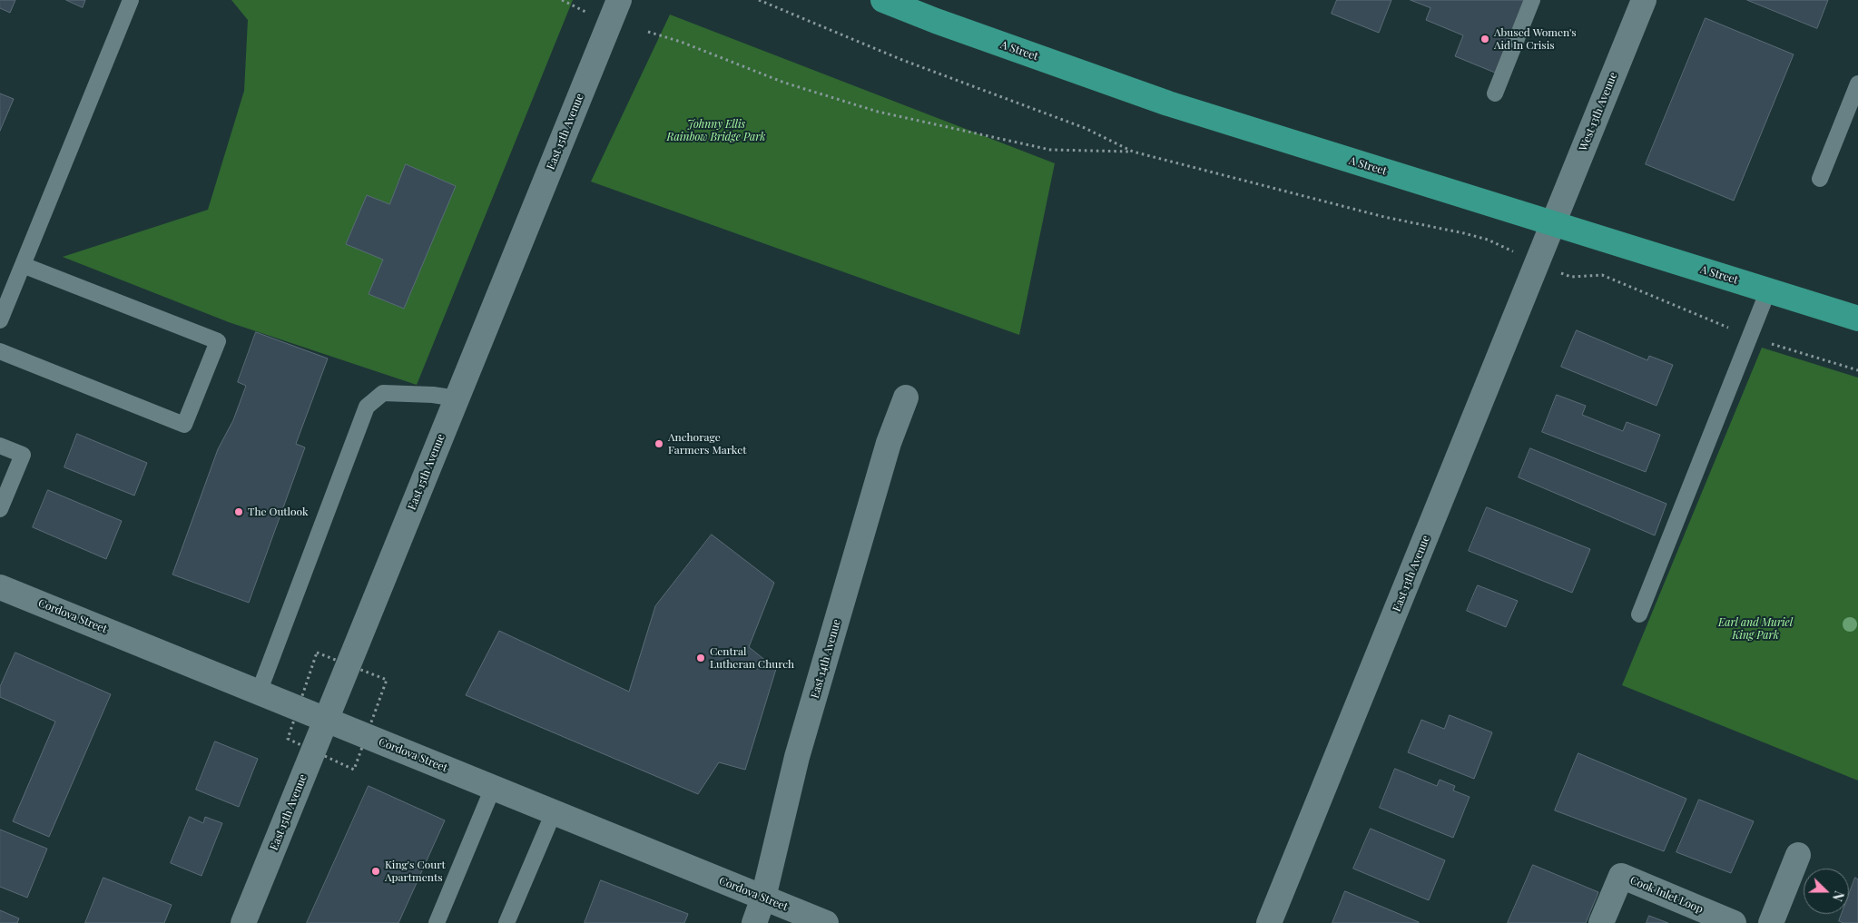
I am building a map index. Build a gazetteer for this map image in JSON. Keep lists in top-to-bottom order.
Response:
{
  "streets": {
    "main road": ["A Street"],
    "street": [
      "West 13th Avenue",
      "East 15th Avenue",
      "East 13th Avenue",
      "Cordova Street",
      "East 14th Avenue",
      "Cook Inlet Loop"
    ]
  },
  "crossings": [
    ["A Street", "West 13th Avenue"],
    ["A Street", "East 13th Avenue"],
    ["West 13th Avenue", "East 13th Avenue"],
    ["East 15th Avenue", "Cordova Street"],
    ["Cordova Street", "East 14th Avenue"]
  ],
  "parks": ["Johnny Ellis Rainbow Bridge Park", "Earl and Muriel King Park"],
  "places": [
    "Abused Women's Aid In Crisis",
    "Anchorage Farmers Market",
    "The Outlook",
    "Central Lutheran Church",
    "King's Court Apartments"
  ],
  "north": "right"
}
